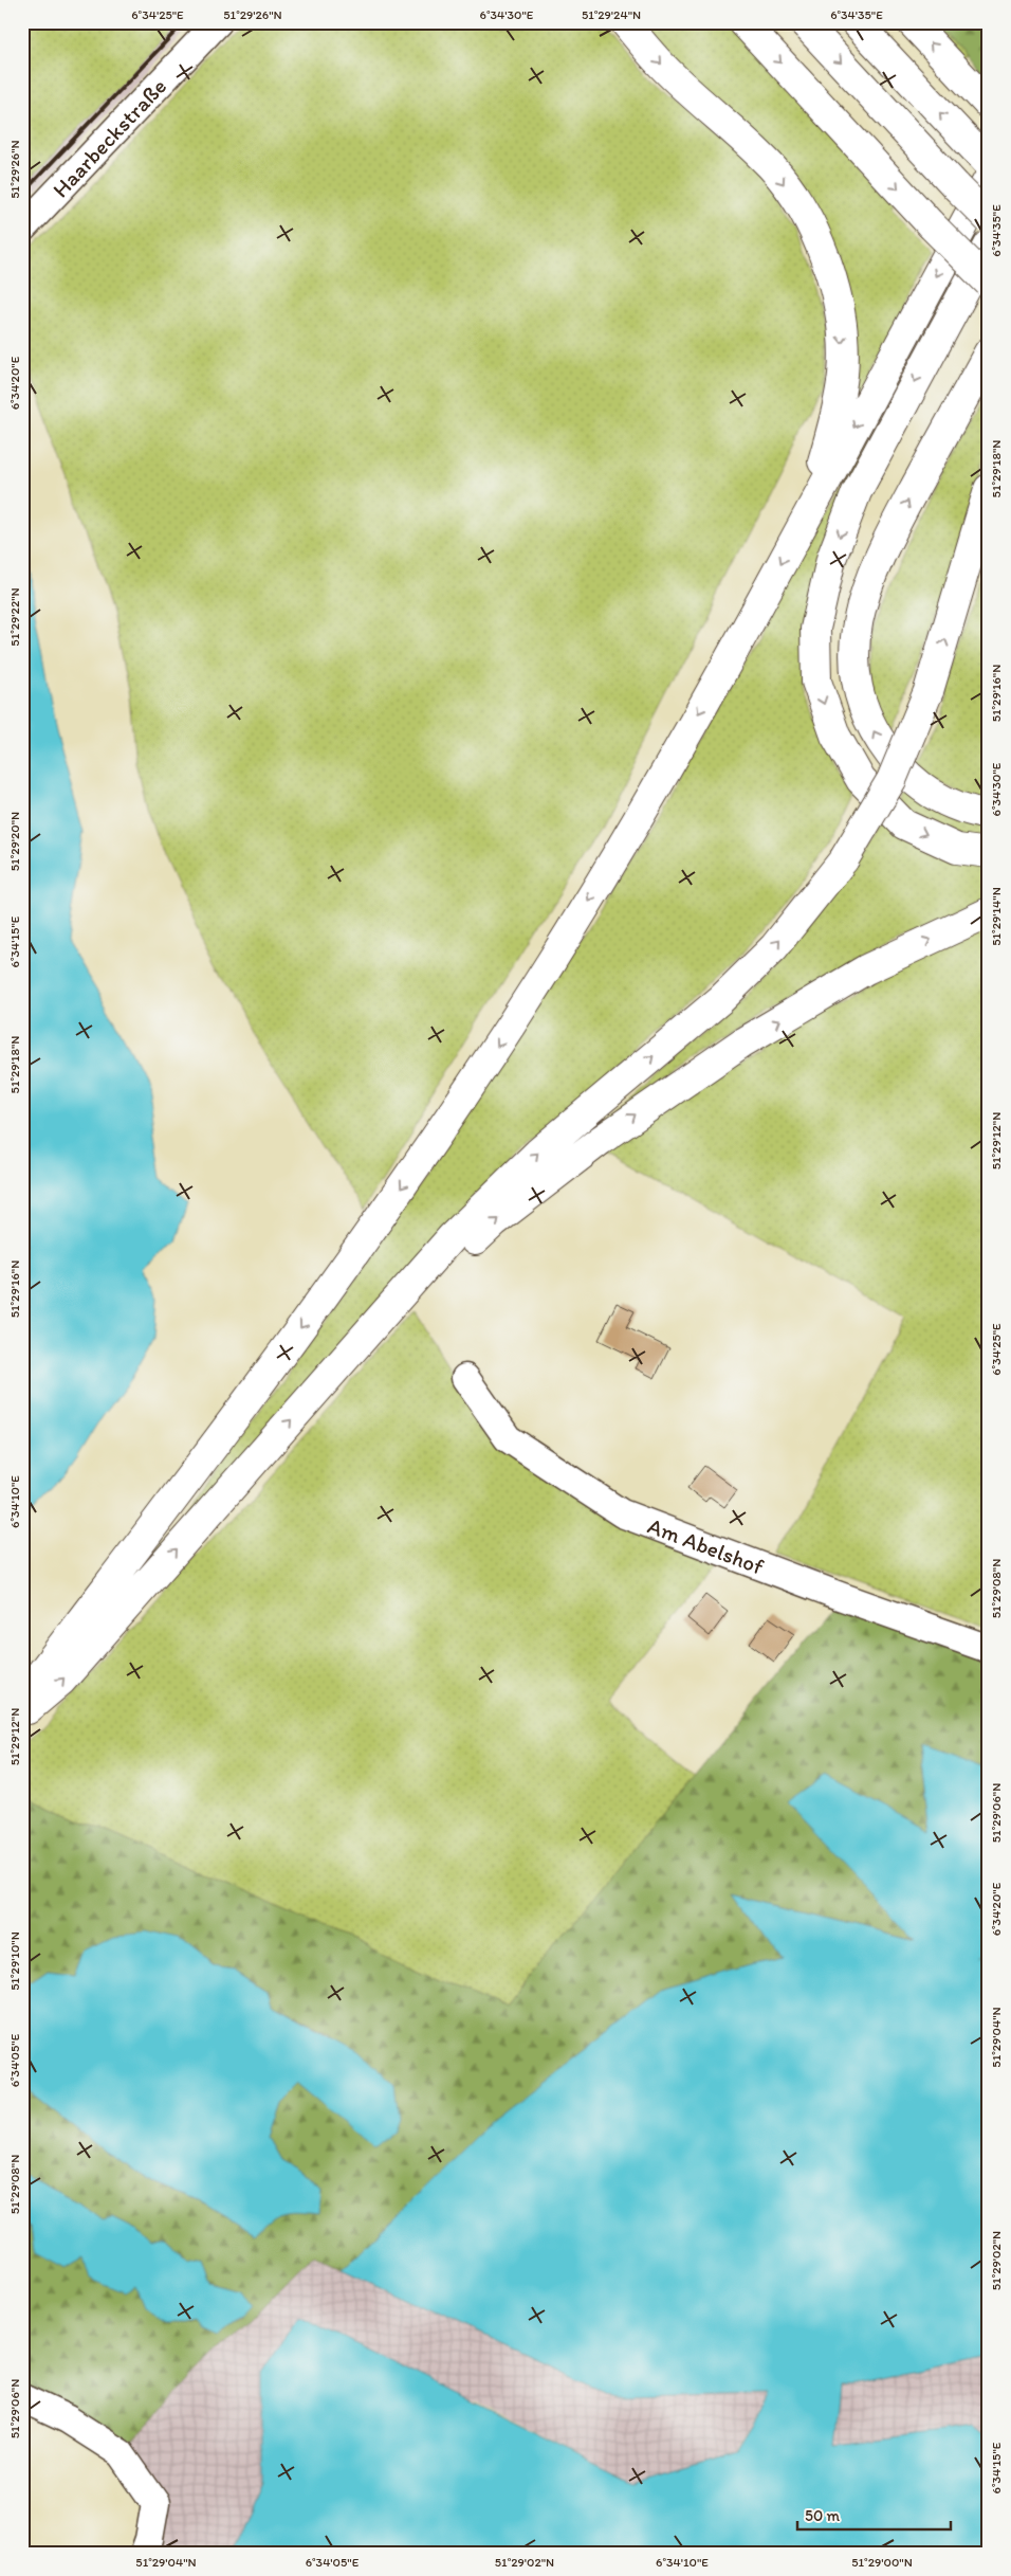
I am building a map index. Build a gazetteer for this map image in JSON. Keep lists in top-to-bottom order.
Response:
{
  "streets": {
    "street": ["Haarbeckstraße", "Am Abelshof"]
  },
  "scale_bar": "50 m",
  "coordinates": [
    "6°34'25\"E",
    "51°29'26\"N",
    "6°34'30\"E",
    "51°29'24\"N",
    "6°34'35\"E",
    "6°34'20\"E",
    "51°29'18\"N",
    "51°29'22\"N",
    "51°29'16\"N",
    "51°29'20\"N",
    "51°29'14\"N",
    "6°34'15\"E",
    "51°29'12\"N",
    "6°34'10\"E",
    "51°29'08\"N",
    "51°29'06\"N",
    "51°29'10\"N",
    "51°29'04\"N",
    "6°34'05\"E",
    "51°29'02\"N",
    "51°29'00\"N"
  ]
}
